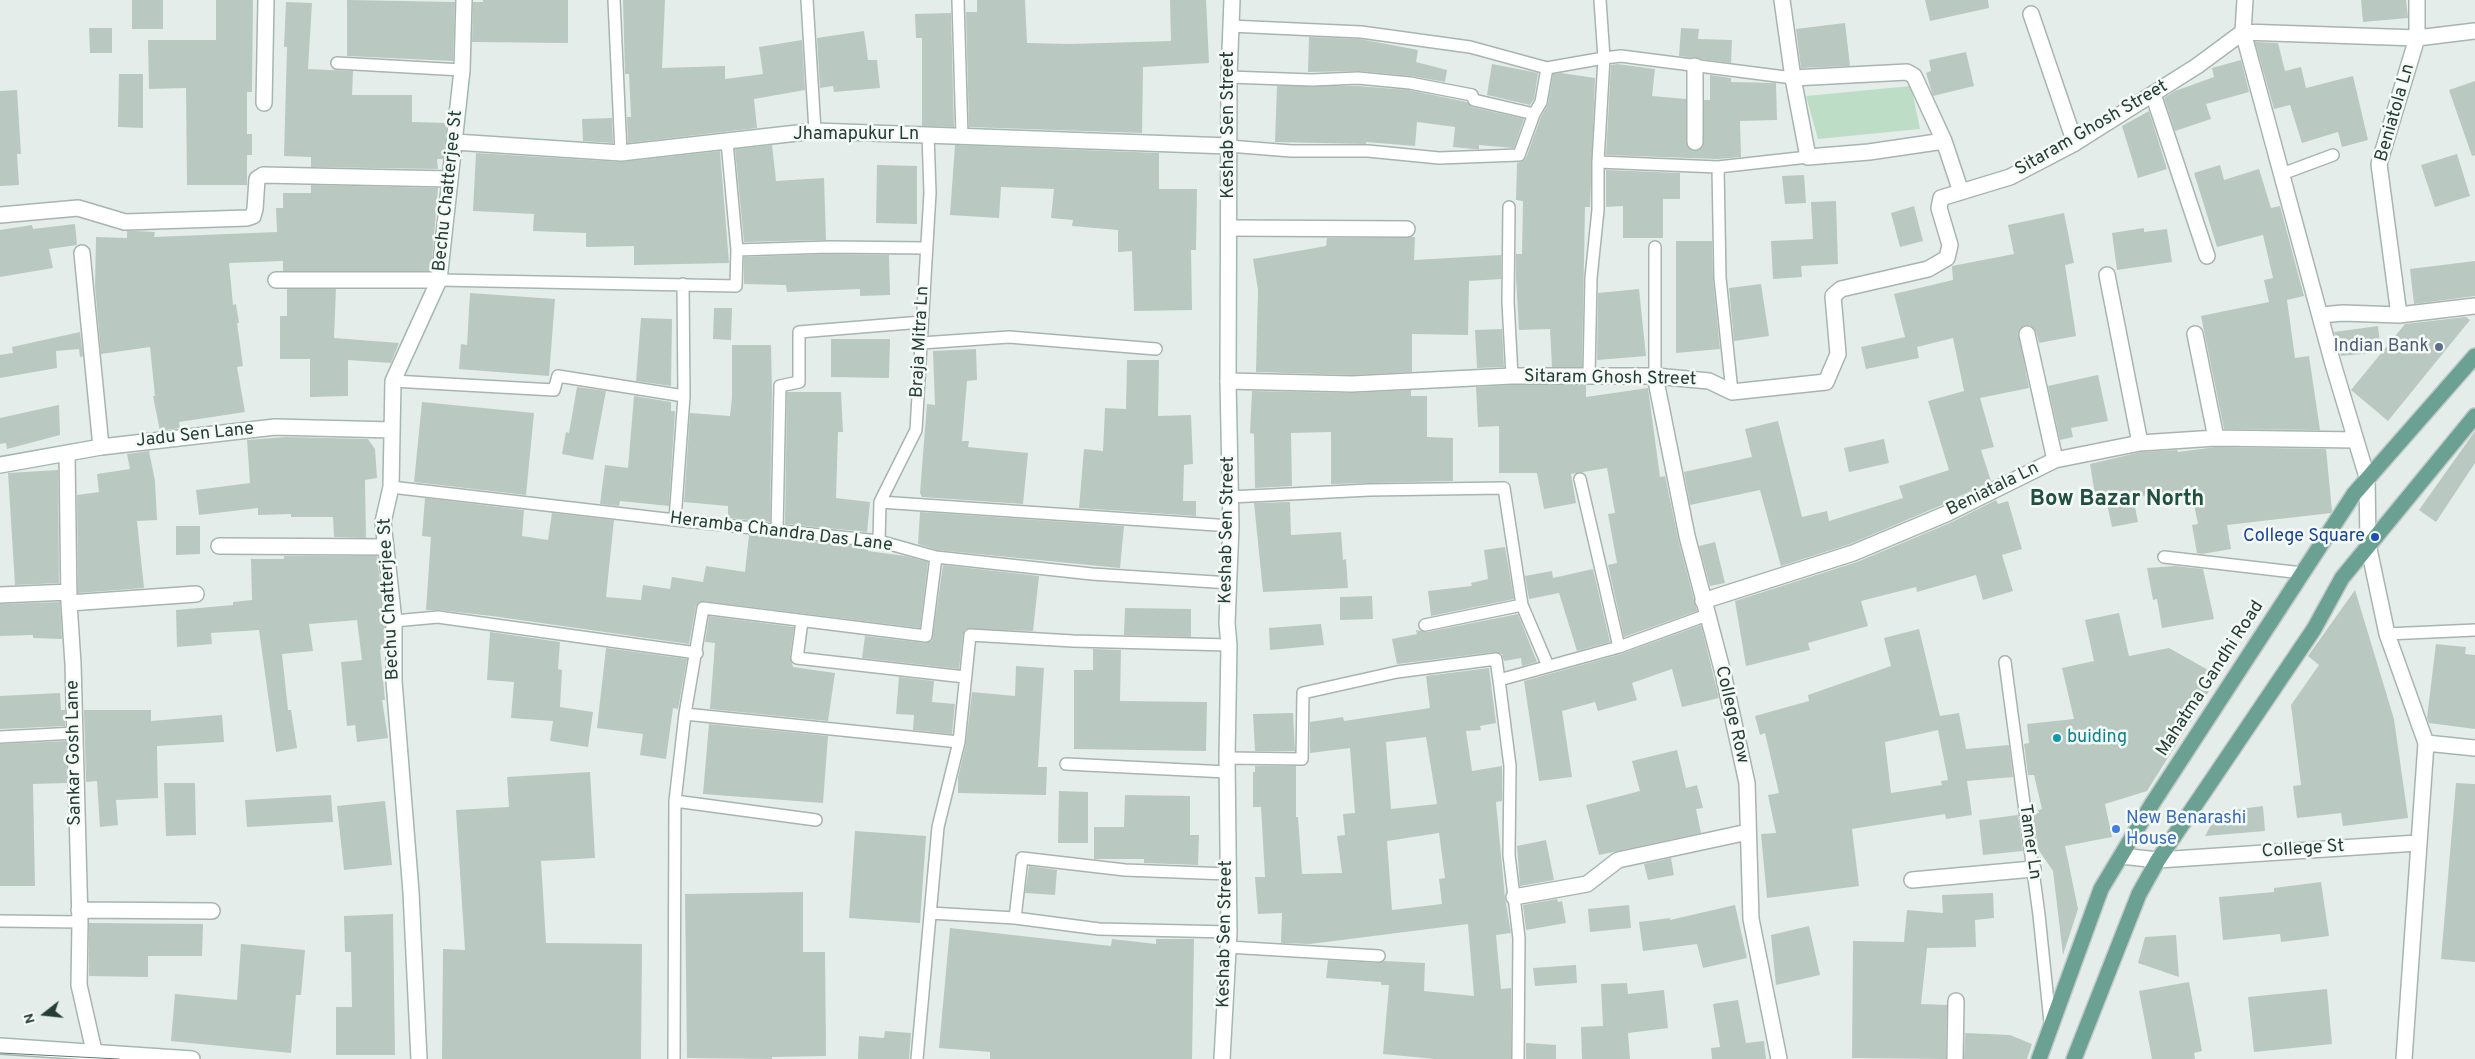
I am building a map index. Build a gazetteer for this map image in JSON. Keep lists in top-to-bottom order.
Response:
{
  "streets": {
    "main road": ["Mahatma Gandhi Road"],
    "street": [
      "Beniatola Ln",
      "Keshab Sen Street",
      "Sitaram Ghosh Street",
      "Jhamapukur Ln",
      "Bechu Chatterjee St",
      "Jadu Sen Lane",
      "Beniatala Ln",
      "College Row",
      "Sankar Gosh Lane",
      "College St"
    ],
    "lane": ["Braja Mitra Ln", "Heramba Chandra Das Lane", "Tamer Ln"]
  },
  "crossings": [
    ["Keshab Sen Street", "Sitaram Ghosh Street"],
    ["Keshab Sen Street", "Jhamapukur Ln"],
    ["Keshab Sen Street", "Heramba Chandra Das Lane"],
    ["Sitaram Ghosh Street", "College Row"],
    ["Jhamapukur Ln", "Bechu Chatterjee St"],
    ["Jhamapukur Ln", "Braja Mitra Ln"],
    ["Bechu Chatterjee St", "Jadu Sen Lane"],
    ["Bechu Chatterjee St", "Heramba Chandra Das Lane"],
    ["Braja Mitra Ln", "Heramba Chandra Das Lane"],
    ["Jadu Sen Lane", "Sankar Gosh Lane"],
    ["Beniatala Ln", "College Row"],
    ["Mahatma Gandhi Road", "Tamer Ln"],
    ["Mahatma Gandhi Road", "College St"]
  ],
  "districts": ["Bow Bazar North"],
  "places": [
    "Indian Bank",
    "College Square",
    "buiding",
    "New Benarashi House"
  ],
  "north": "left"
}
